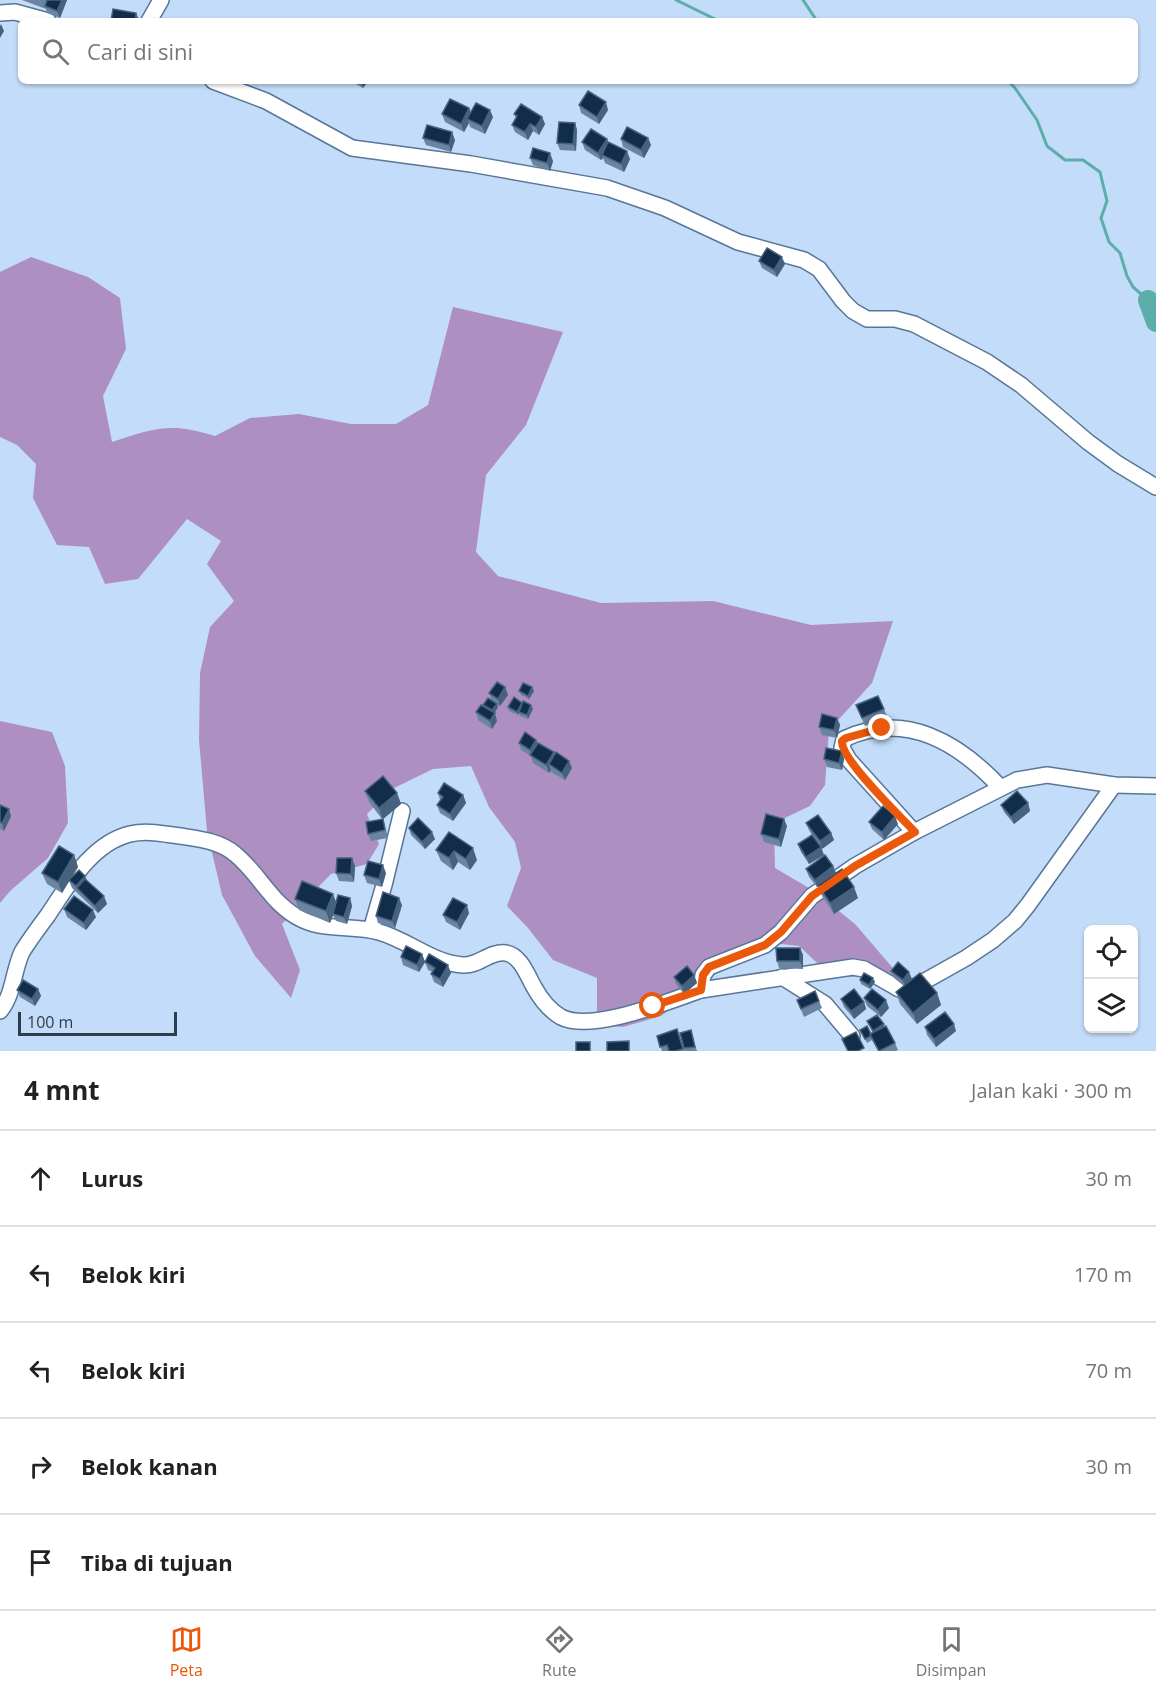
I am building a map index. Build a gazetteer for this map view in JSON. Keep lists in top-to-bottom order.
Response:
{
  "scale_bar": "100 m",
  "page": {
    "search": "Cari di sini",
    "scale": "100 m",
    "heading": ["4 mnt", "Jalan kaki · 300 m"],
    "list": [
      ["Lurus", "30 m"],
      ["Belok kiri", "170 m"],
      ["Belok kiri", "70 m"],
      ["Belok kanan", "30 m"],
      "Tiba di tujuan"
    ],
    "nav": ["Peta", "Rute", "Disimpan"]
  }
}
